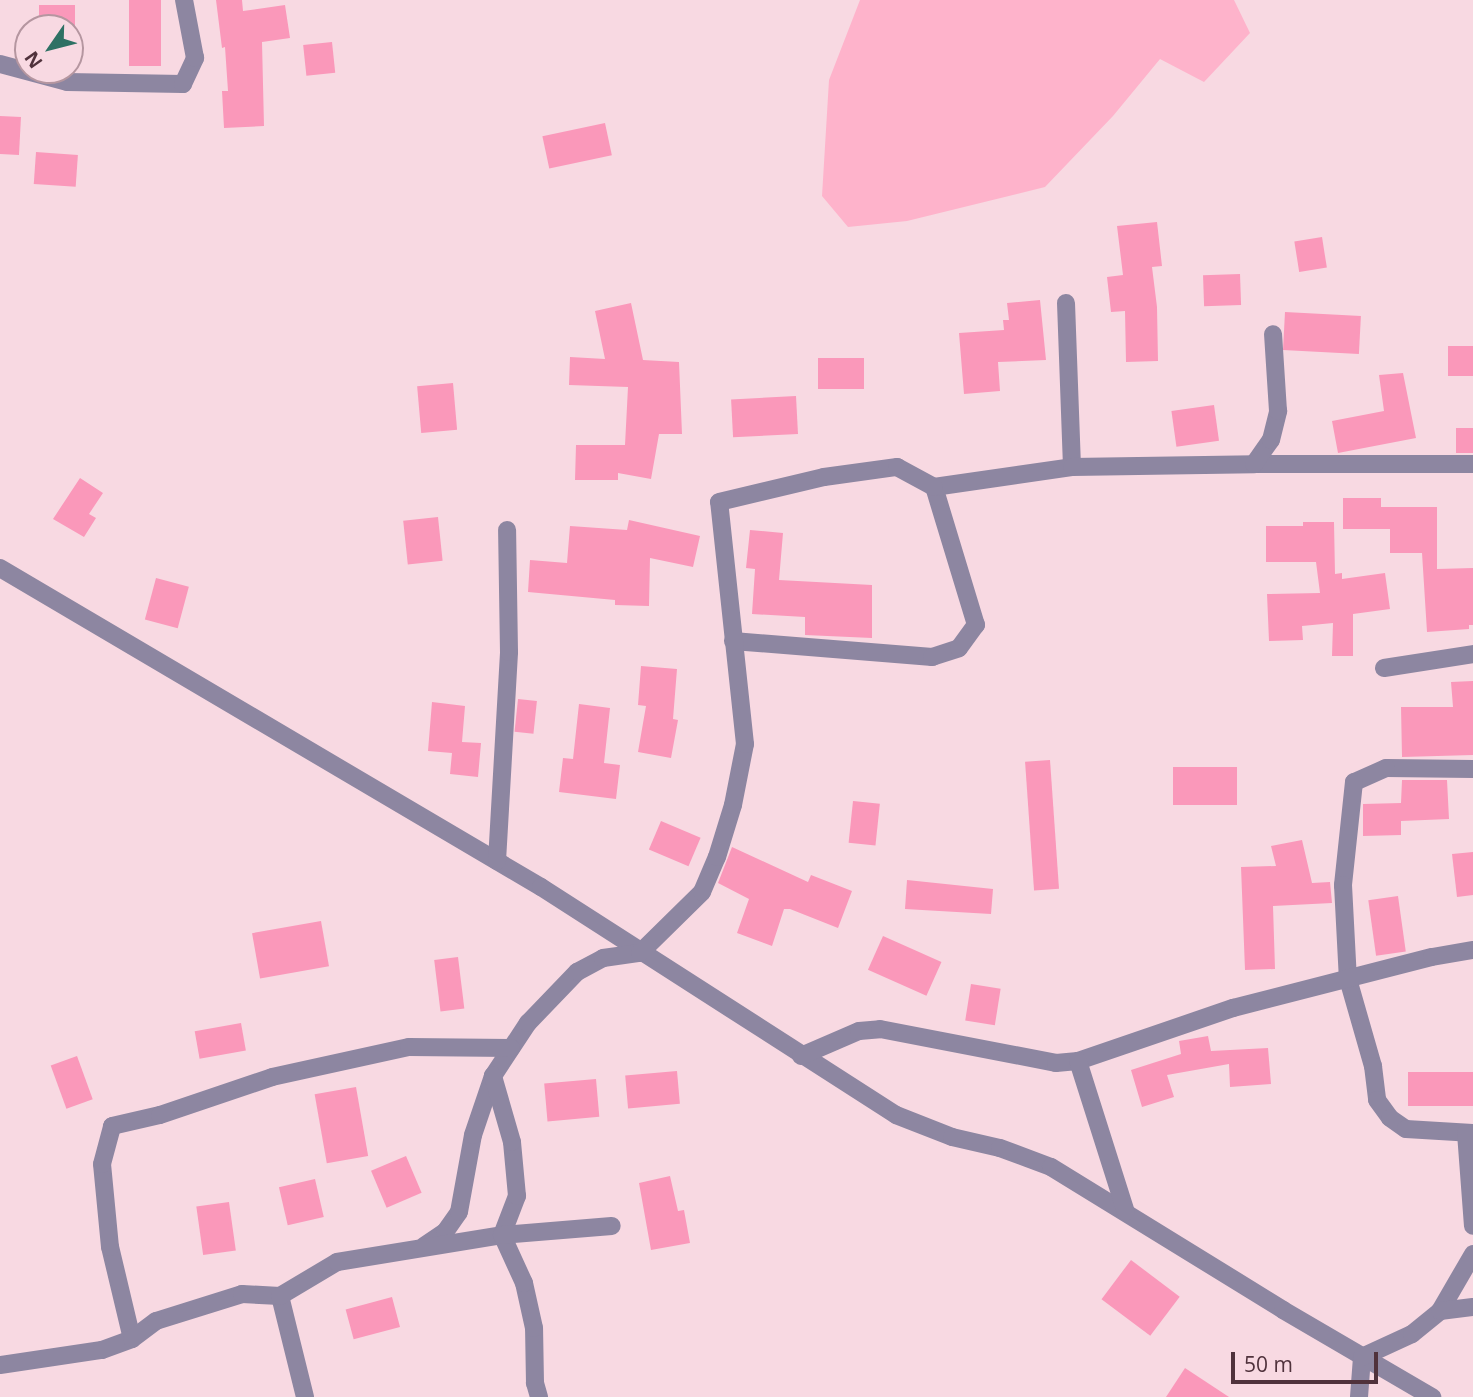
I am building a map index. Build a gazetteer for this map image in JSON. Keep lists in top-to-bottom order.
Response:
{
  "scale_bar": "50 m",
  "north": "bottom left"
}
